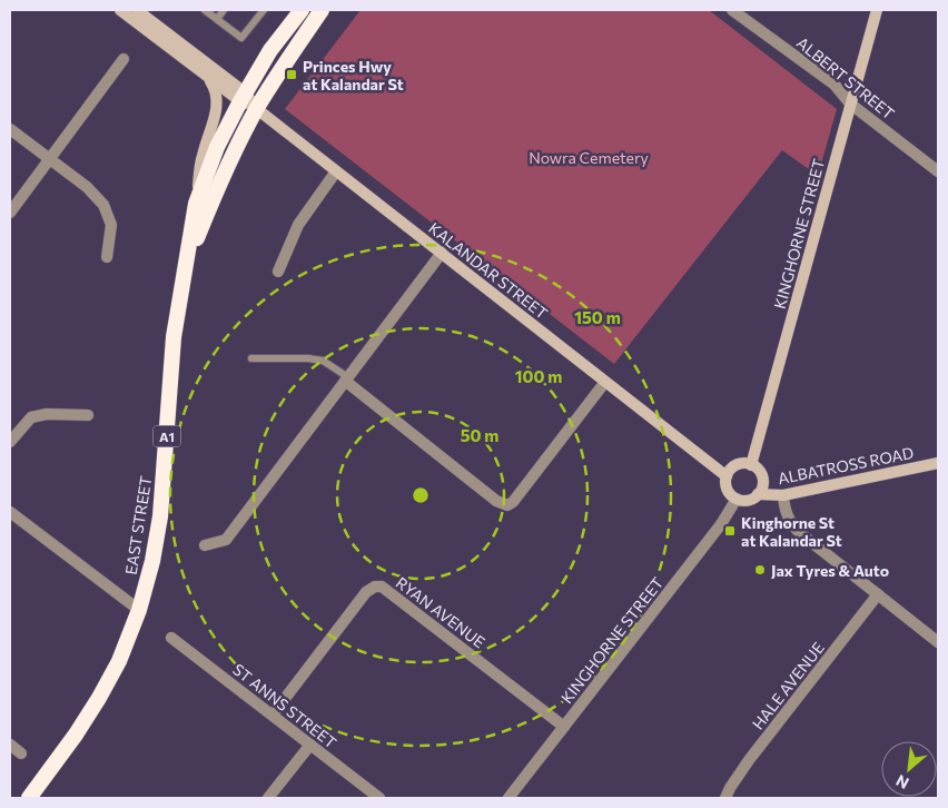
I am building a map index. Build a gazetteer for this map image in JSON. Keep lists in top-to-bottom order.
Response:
{
  "streets": {
    "highway": ["A1", "EAST STREET"],
    "main road": ["KINGHORNE STREET", "KALANDAR STREET", "ALBATROSS ROAD"],
    "street": [
      "ALBERT STREET",
      "RYAN AVENUE",
      "HALE AVENUE",
      "ST ANNS STREET"
    ]
  },
  "crossings": [
    ["ALBERT STREET", "KINGHORNE STREET"],
    ["KINGHORNE STREET", "KALANDAR STREET"],
    ["KINGHORNE STREET", "ALBATROSS ROAD"],
    ["KINGHORNE STREET", "RYAN AVENUE"],
    ["KALANDAR STREET", "A1"],
    ["KALANDAR STREET", "ALBATROSS ROAD"],
    ["KALANDAR STREET", "EAST STREET"],
    ["A1", "EAST STREET"],
    ["RYAN AVENUE", "ST ANNS STREET"]
  ],
  "parks": ["Nowra Cemetery"],
  "places": {
    "transit": ["Princes Hwy at Kalandar St", "Kinghorne St at Kalandar St"],
    "other": ["Jax Tyres & Auto"]
  },
  "north": "bottom left",
  "rings": ["150 m", "100 m", "50 m"]
}
